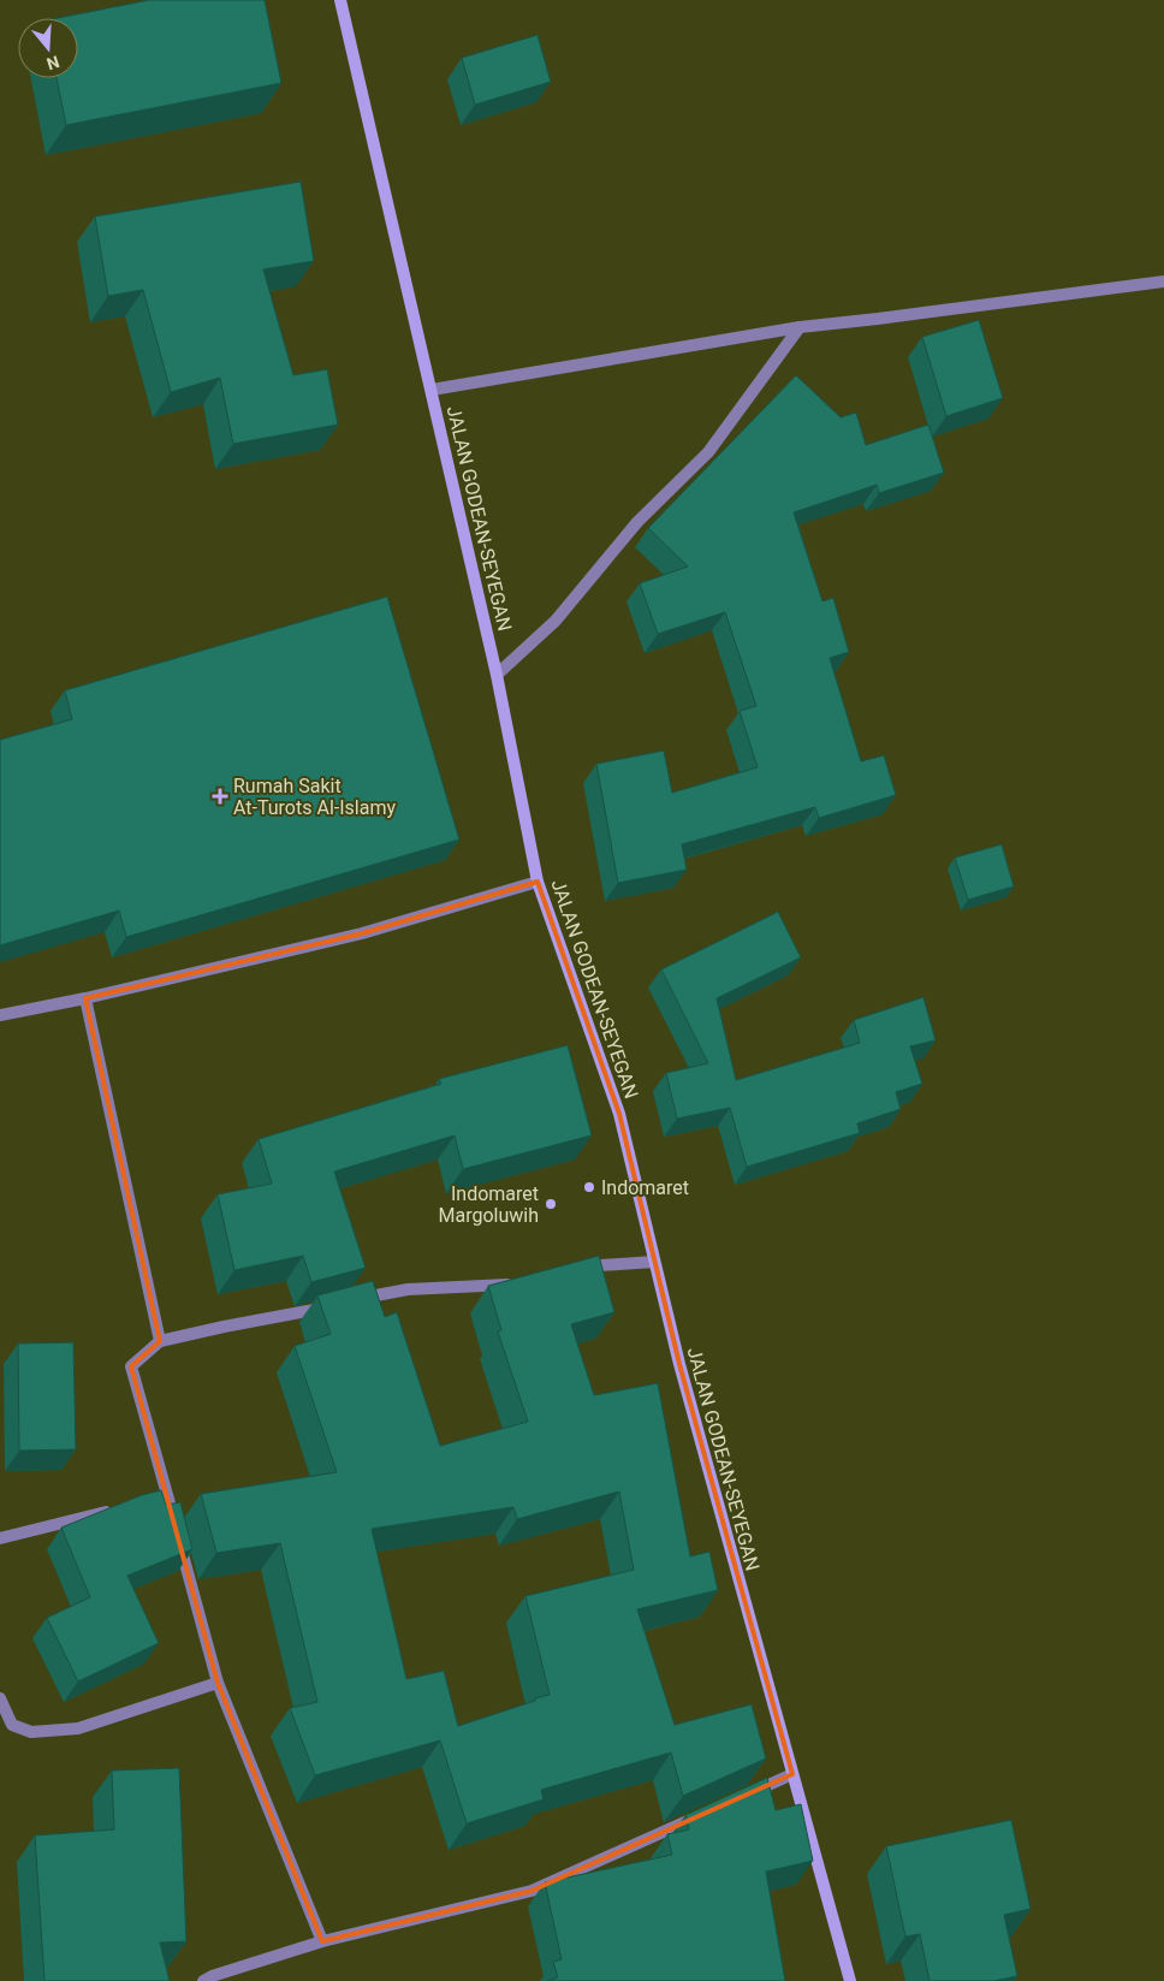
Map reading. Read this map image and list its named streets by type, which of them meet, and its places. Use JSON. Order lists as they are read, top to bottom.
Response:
{
  "streets": {
    "main road": ["JALAN GODEAN-SEYEGAN"]
  },
  "places": {
    "health": ["Rumah Sakit At-Turots Al-Islamy"],
    "other": ["Indomaret", "Indomaret Margoluwih"]
  },
  "north": "bottom"
}
